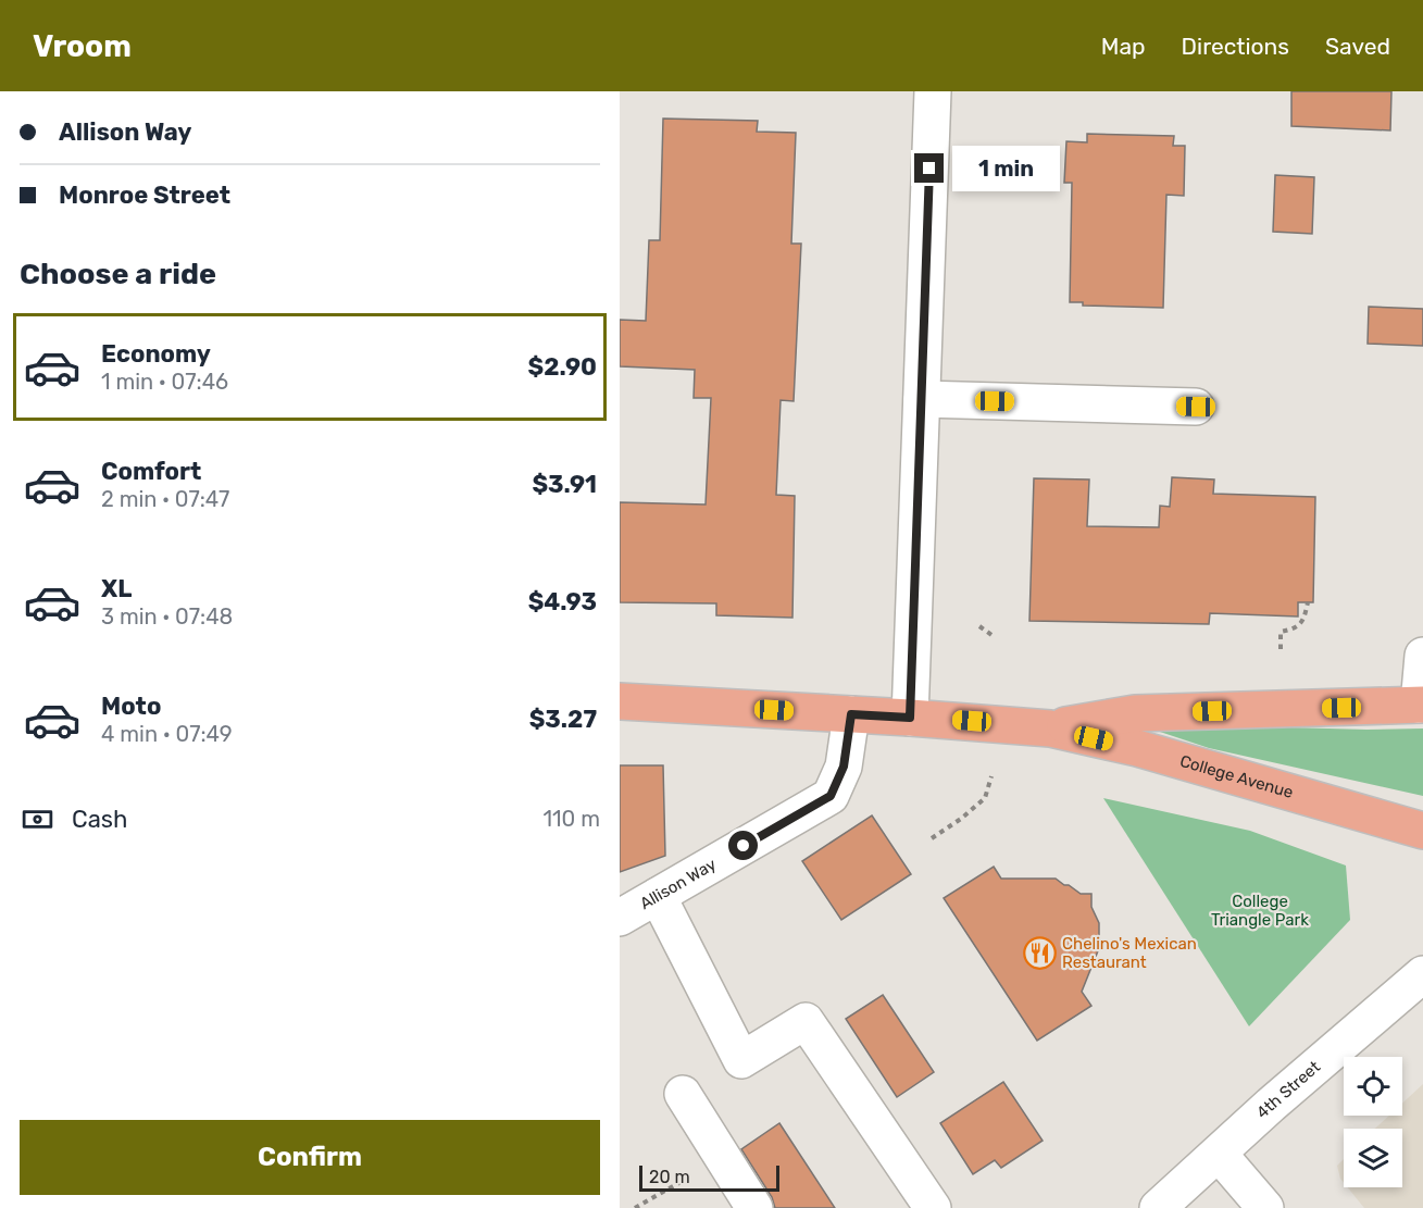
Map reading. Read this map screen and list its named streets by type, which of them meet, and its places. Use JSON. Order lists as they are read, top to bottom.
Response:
{
  "streets": {
    "main road": ["College Avenue"],
    "street": ["Allison Way", "4th Street"]
  },
  "crossings": [
    ["College Avenue", "Allison Way"]
  ],
  "parks": ["College Triangle Park"],
  "places": {
    "restaurant": ["Chelino's Mexican Restaurant"]
  },
  "scale_bar": "20 m",
  "page": {
    "header": "Vroom",
    "nav": ["Map", "Directions", "Saved"],
    "banner": ["Allison Way", "Monroe Street"],
    "bubble": "1 min",
    "heading": "Choose a ride",
    "list": [
      {
        "name": "Economy",
        "note": "1 min · 07:46",
        "value": "$2.90"
      },
      {
        "name": "Comfort",
        "note": "2 min · 07:47",
        "value": "$3.91"
      },
      {
        "name": "XL",
        "note": "3 min · 07:48",
        "value": "$4.93"
      },
      {
        "name": "Moto",
        "note": "4 min · 07:49",
        "value": "$3.27"
      }
    ],
    "pay": ["Cash", "110 m"],
    "buttons": "Confirm",
    "scale": "20 m"
  }
}
